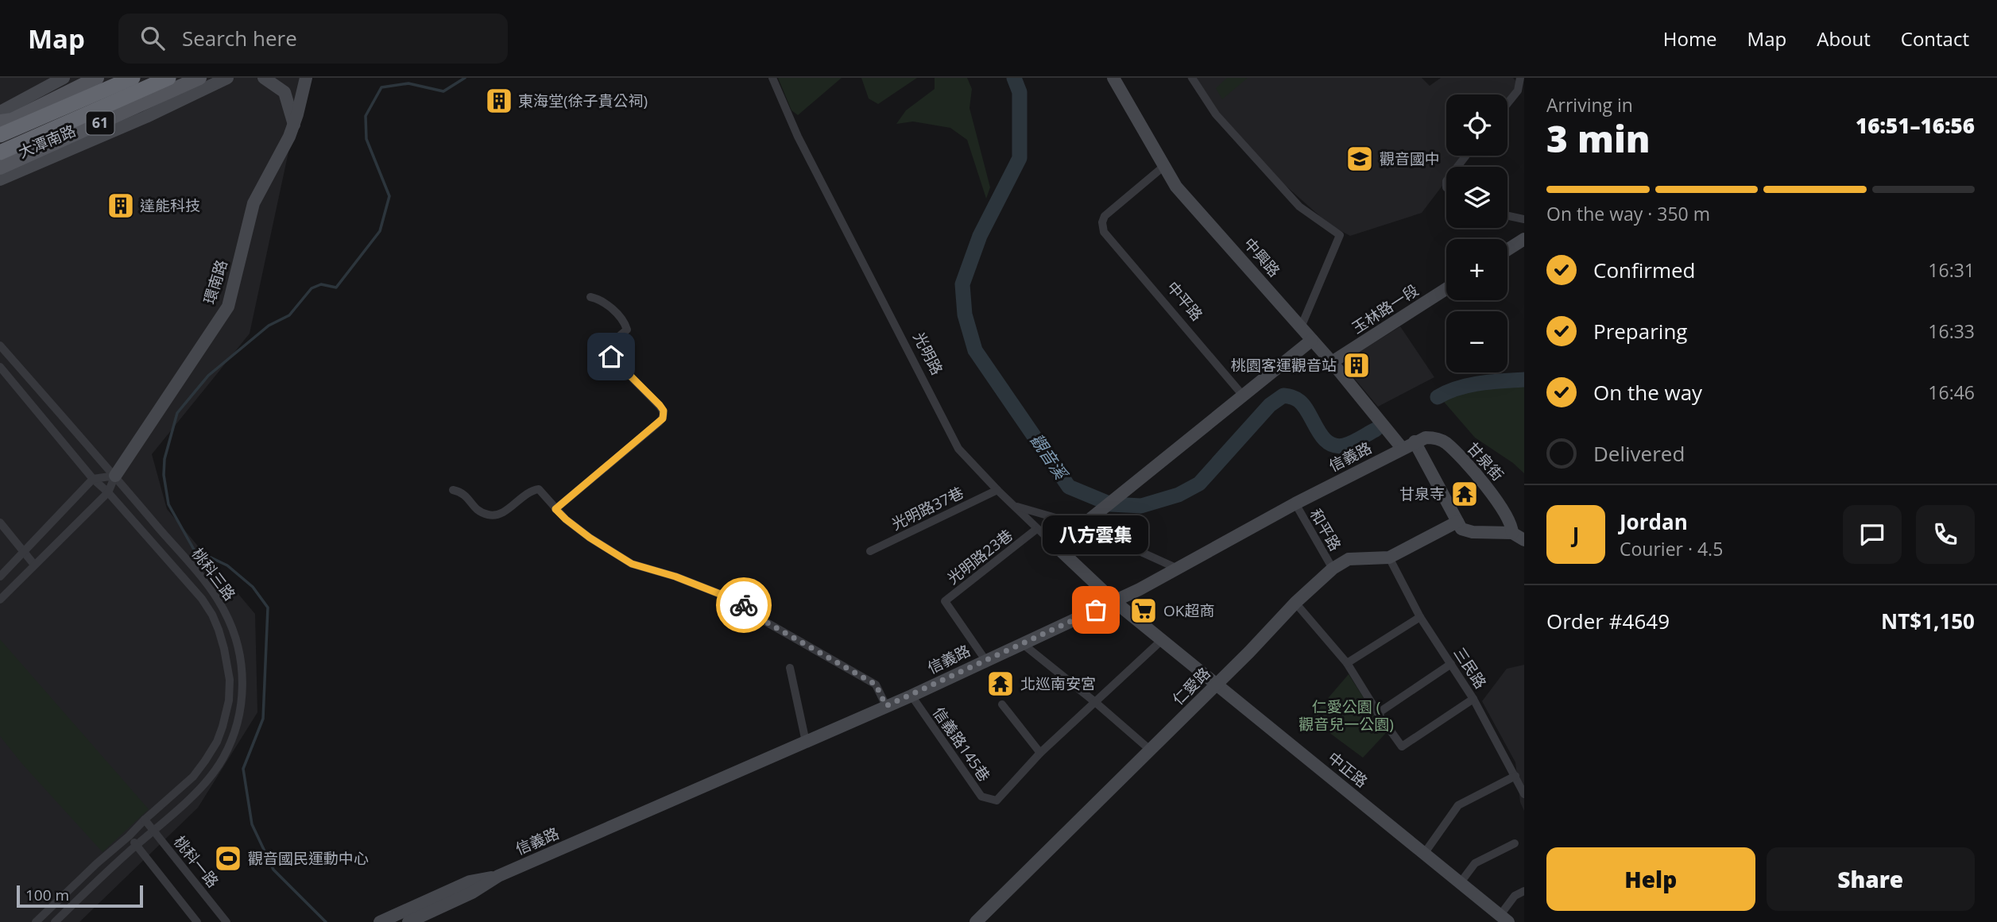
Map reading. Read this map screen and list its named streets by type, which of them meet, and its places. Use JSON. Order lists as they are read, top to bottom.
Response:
{
  "streets": {
    "highway": ["61"],
    "street": [
      "大潭南路",
      "中興路",
      "環南路",
      "中平路",
      "玉林路一段",
      "光明路",
      "信義路",
      "甘泉街",
      "光明路37巷",
      "和平路",
      "光明路23巷",
      "桃科三路",
      "三民路",
      "仁愛路",
      "信義路145巷",
      "中正路",
      "桃科一路"
    ]
  },
  "crossings": [
    ["中興路", "中平路"],
    ["中興路", "玉林路一段"],
    ["中興路", "信義路"],
    ["中興路", "甘泉街"],
    ["環南路", "桃科三路"],
    ["光明路", "信義路"],
    ["光明路", "光明路37巷"],
    ["光明路", "中正路"],
    ["信義路", "甘泉街"],
    ["信義路", "和平路"],
    ["信義路", "光明路23巷"],
    ["信義路", "信義路145巷"],
    ["信義路", "中正路"],
    ["和平路", "仁愛路"],
    ["桃科三路", "桃科一路"],
    ["三民路", "仁愛路"],
    ["仁愛路", "中正路"]
  ],
  "water": ["觀音溪"],
  "parks": ["仁愛公園 ( 觀音兒一公園)"],
  "places": {
    "building": ["東海堂(徐子貴公祠)", "達能科技", "桃園客運觀音站"],
    "school or university": ["觀音國中"],
    "temple": ["甘泉寺", "北巡南安宮"],
    "other": ["八方雲集"],
    "supermarket": ["OK超商"],
    "sports": ["觀音國民運動中心"]
  },
  "scale_bar": "100 m",
  "page": {
    "header": "Map",
    "search": "Search here",
    "nav": [
      "Home",
      "Map",
      "About",
      "Contact"
    ],
    "heading": ["3 min", "Arriving in", "16:51–16:56"],
    "panel": [
      "Jordan",
      "Courier · 4.5",
      "Order #4649",
      "NT$1,150"
    ],
    "map_buttons": ["+", "−"],
    "bar": "On the way · 350 m",
    "list": [
      ["Confirmed", "16:31"],
      ["Preparing", "16:33"],
      ["On the way", "16:46"],
      "Delivered"
    ],
    "round": "J",
    "bubble": "八方雲集",
    "buttons": ["Help", "Share"],
    "scale": "100 m"
  }
}
